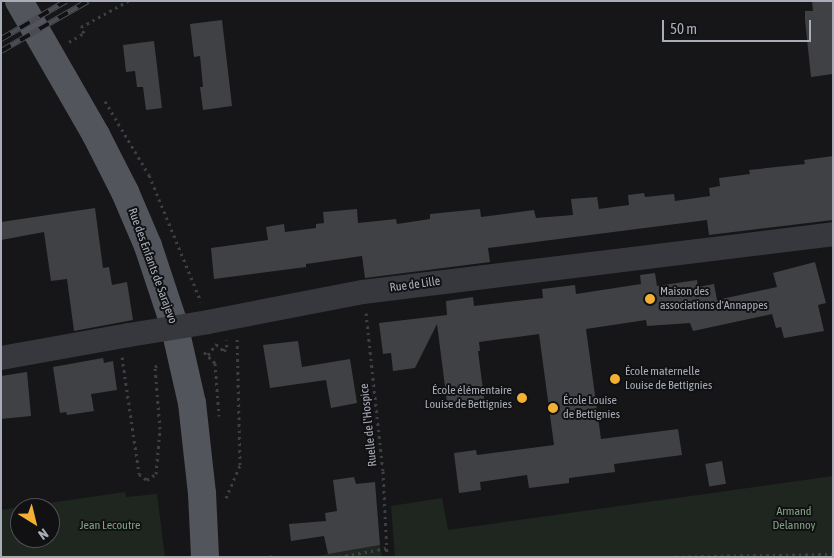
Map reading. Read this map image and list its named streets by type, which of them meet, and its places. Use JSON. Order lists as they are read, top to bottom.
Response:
{
  "streets": {
    "main road": ["Rue des Enfants de Sarajevo"],
    "street": ["Rue de Lille"],
    "path": ["Ruelle de l'Hospice"]
  },
  "crossings": [
    ["Rue de Lille", "Ruelle de l'Hospice"]
  ],
  "parks": ["Armand Delannoy", "Jean Lecoutre"],
  "places": [
    "Maison des associations d'Annappes",
    "École maternelle Louise de Bettignies",
    "École élémentaire Louise de Bettignies",
    "École Louise de Bettignies"
  ],
  "scale_bar": "50 m",
  "north": "bottom right"
}
